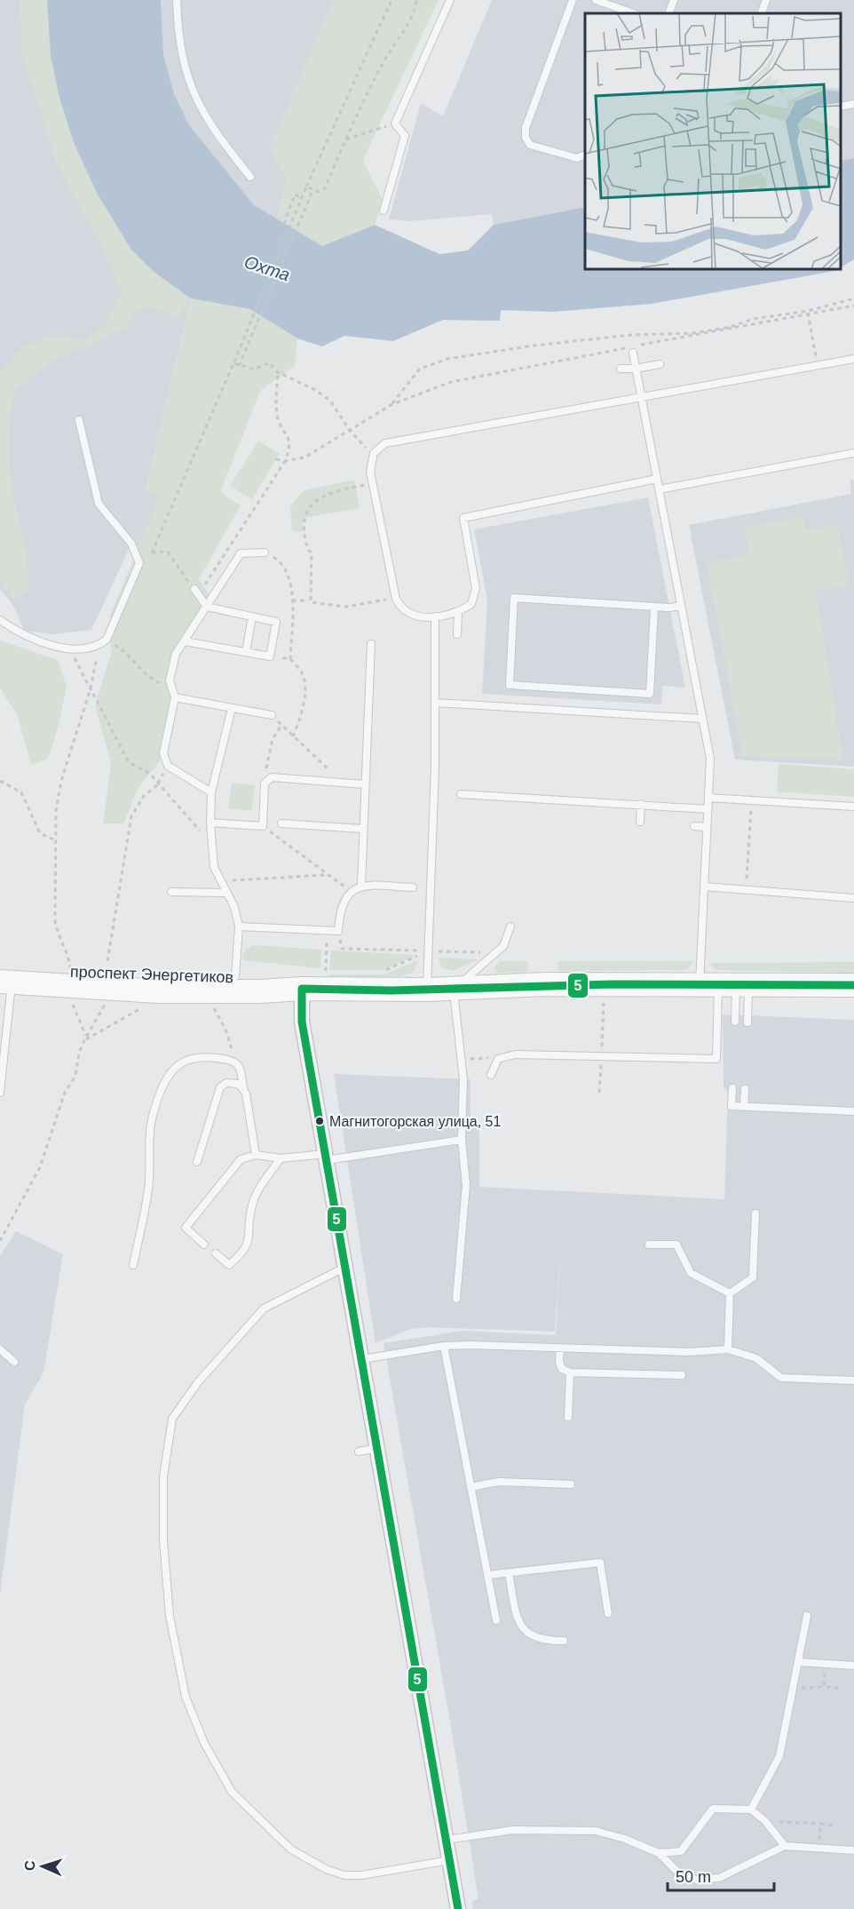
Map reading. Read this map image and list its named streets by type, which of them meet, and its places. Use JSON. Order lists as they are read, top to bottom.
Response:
{
  "streets": {
    "main road": ["проспект Энергетиков"]
  },
  "water": ["Охта"],
  "places": ["Магнитогорская улица, 51"],
  "lines": ["transit line 5"],
  "scale_bar": "50 m",
  "north": "left"
}
